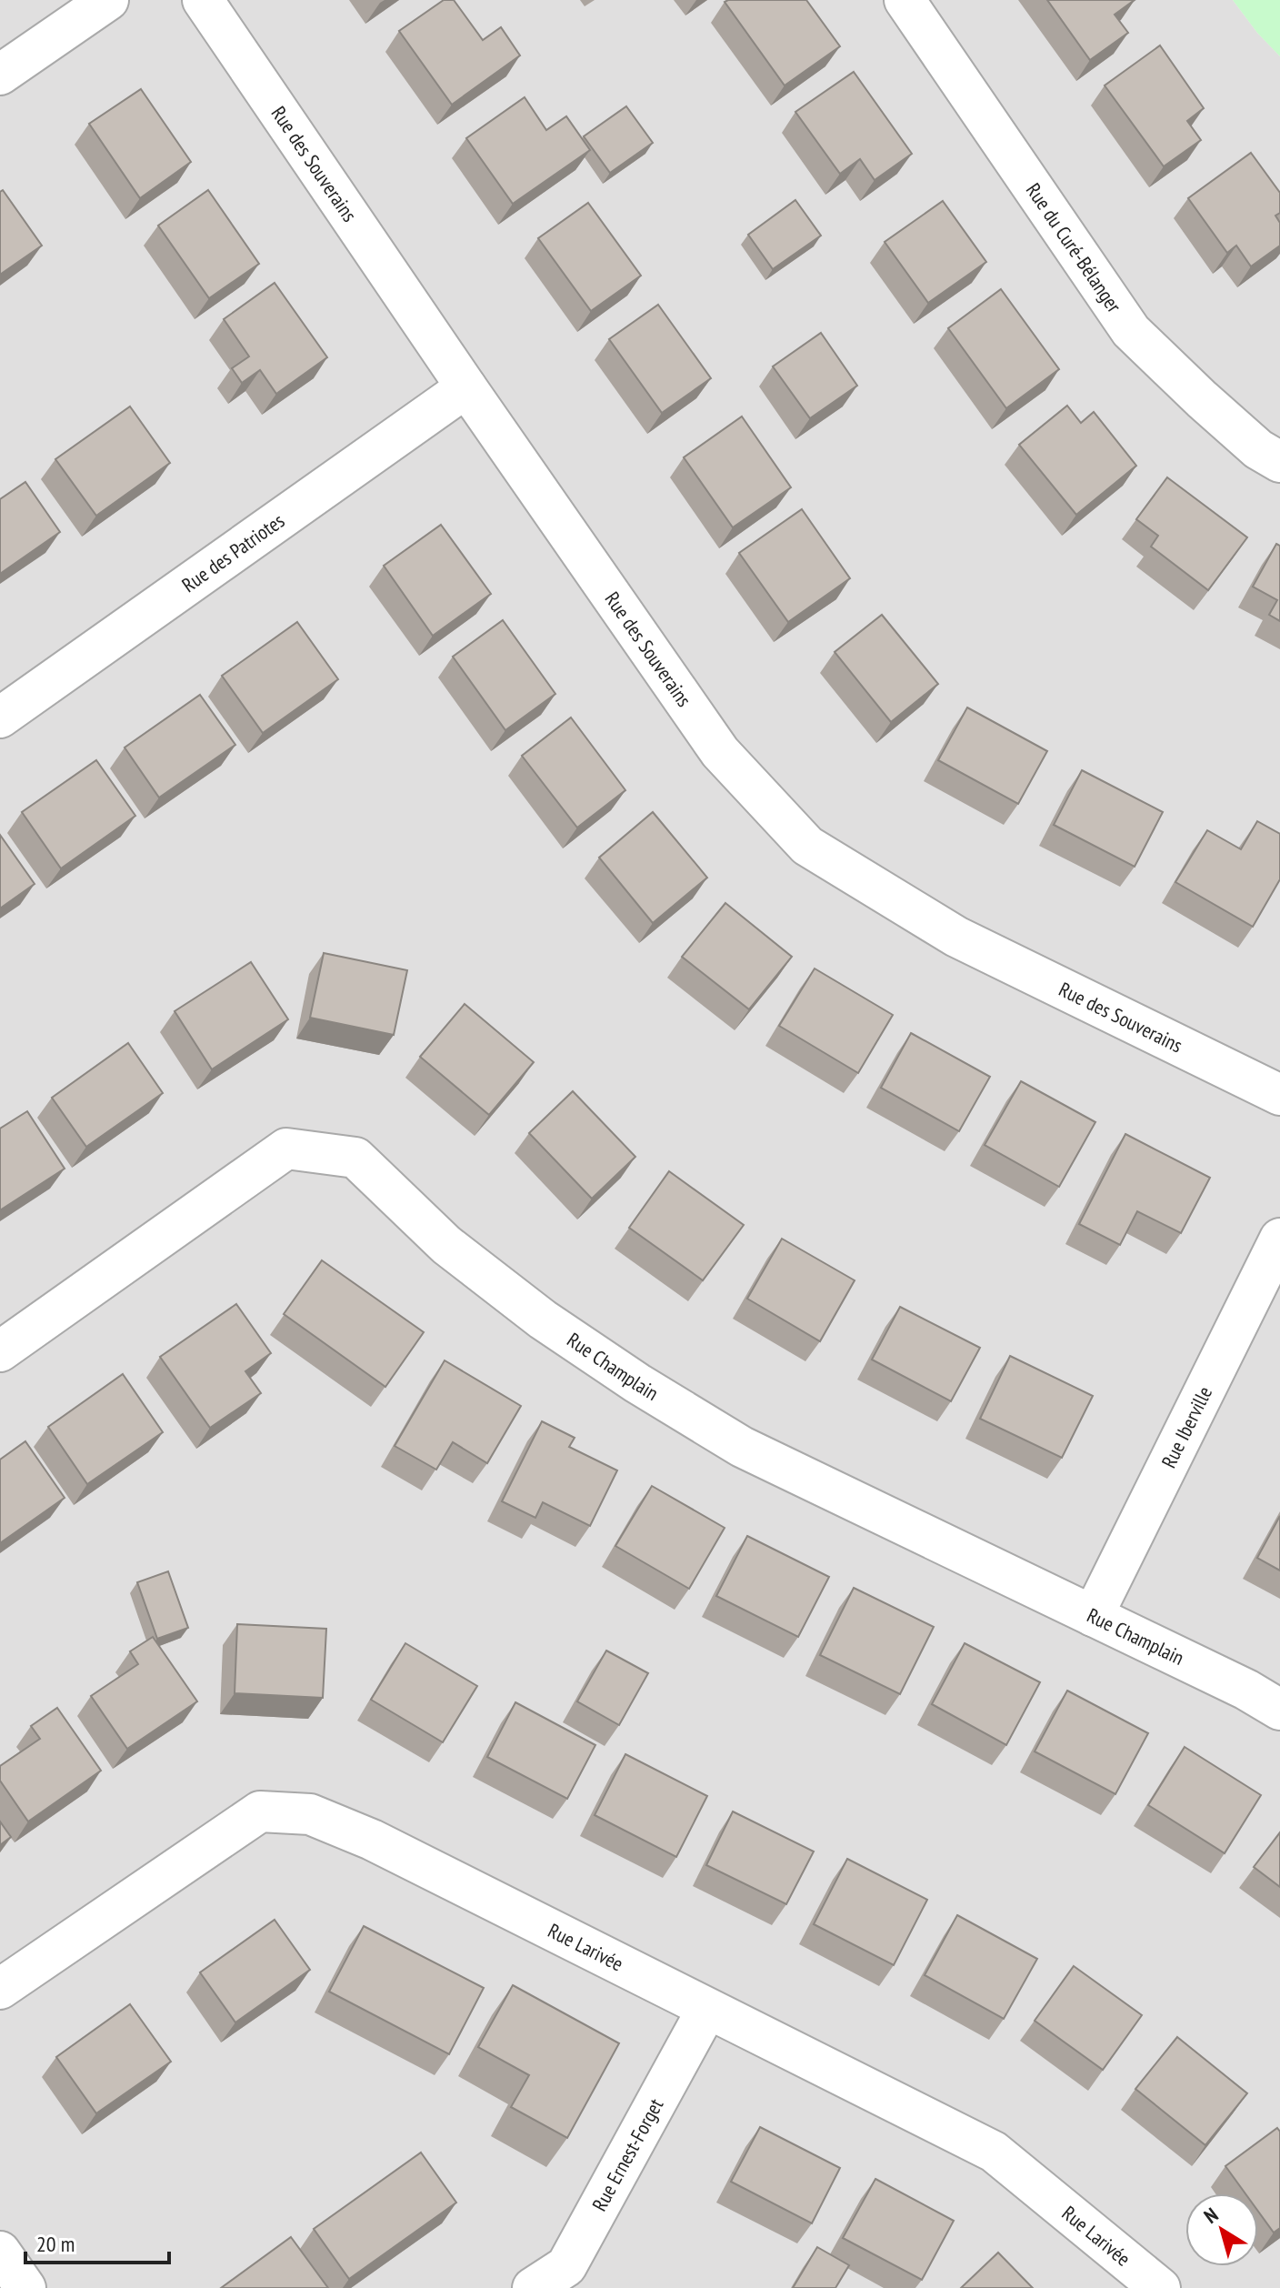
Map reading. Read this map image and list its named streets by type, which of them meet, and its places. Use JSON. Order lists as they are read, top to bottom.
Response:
{
  "streets": {
    "street": [
      "Rue des Souverains",
      "Rue du Curé-Bélanger",
      "Rue des Patriotes",
      "Rue Champlain",
      "Rue Iberville",
      "Rue Larivée",
      "Rue Ernest-Forget"
    ]
  },
  "crossings": [
    ["Rue des Souverains", "Rue des Patriotes"],
    ["Rue Champlain", "Rue Iberville"],
    ["Rue Larivée", "Rue Ernest-Forget"]
  ],
  "scale_bar": "20 m",
  "north": "top left"
}
